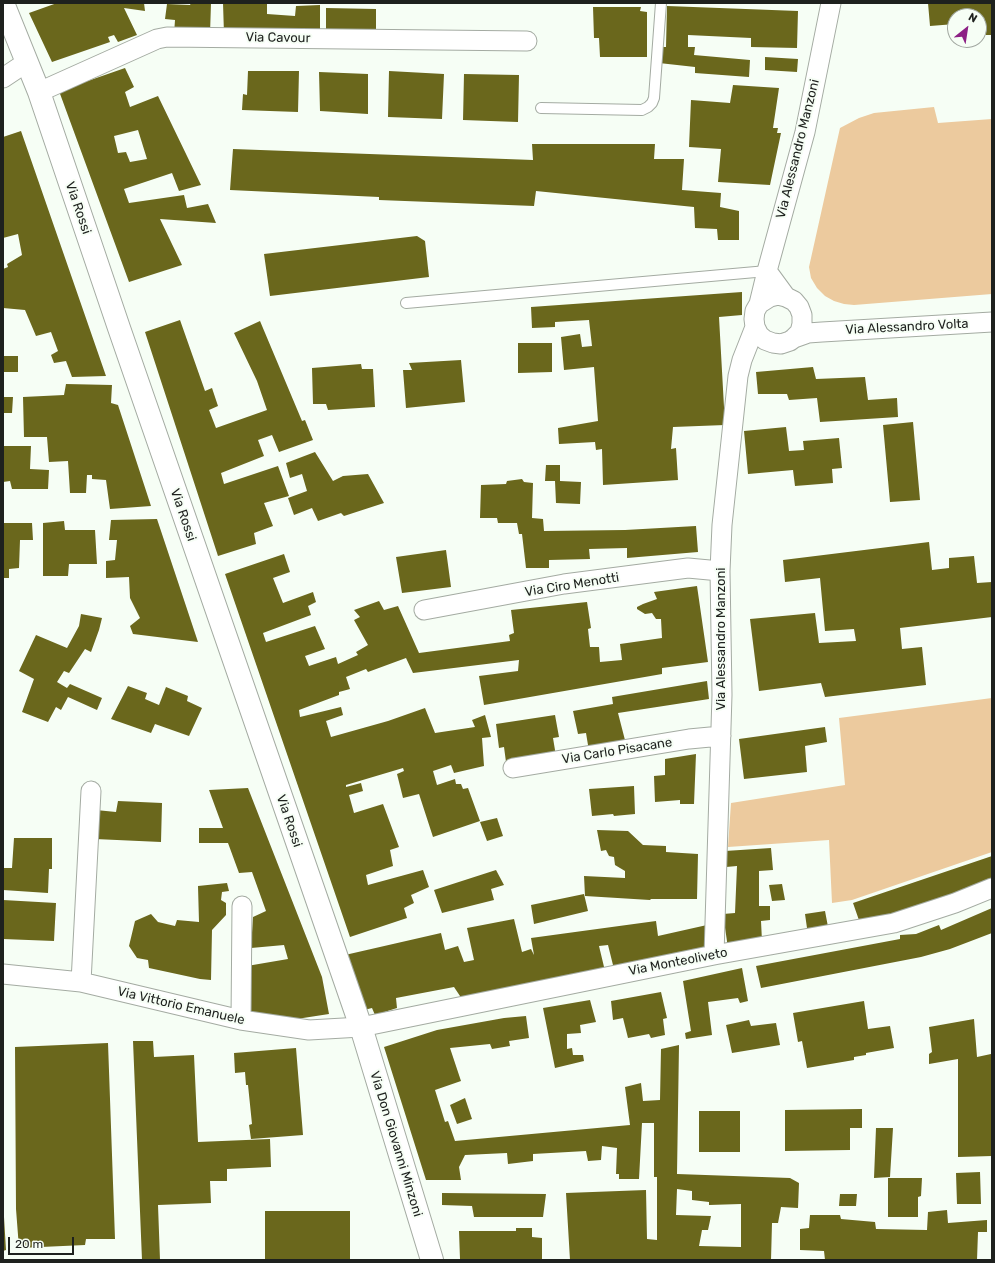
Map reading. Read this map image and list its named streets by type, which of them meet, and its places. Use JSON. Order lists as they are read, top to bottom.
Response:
{
  "streets": {
    "street": [
      "Via Cavour",
      "Via Alessandro Manzoni",
      "Via Rossi",
      "Via Alessandro Volta",
      "Via Ciro Menotti",
      "Via Carlo Pisacane",
      "Via Monteoliveto",
      "Via Vittorio Emanuele",
      "Via Don Giovanni Minzoni"
    ]
  },
  "crossings": [
    ["Via Cavour", "Via Rossi"],
    ["Via Alessandro Manzoni", "Via Alessandro Volta"],
    ["Via Alessandro Manzoni", "Via Ciro Menotti"],
    ["Via Alessandro Manzoni", "Via Carlo Pisacane"],
    ["Via Alessandro Manzoni", "Via Monteoliveto"],
    ["Via Rossi", "Via Monteoliveto"],
    ["Via Rossi", "Via Vittorio Emanuele"],
    ["Via Rossi", "Via Don Giovanni Minzoni"],
    ["Via Monteoliveto", "Via Vittorio Emanuele"],
    ["Via Monteoliveto", "Via Don Giovanni Minzoni"],
    ["Via Vittorio Emanuele", "Via Don Giovanni Minzoni"]
  ],
  "scale_bar": "20 m",
  "north": "top right"
}
